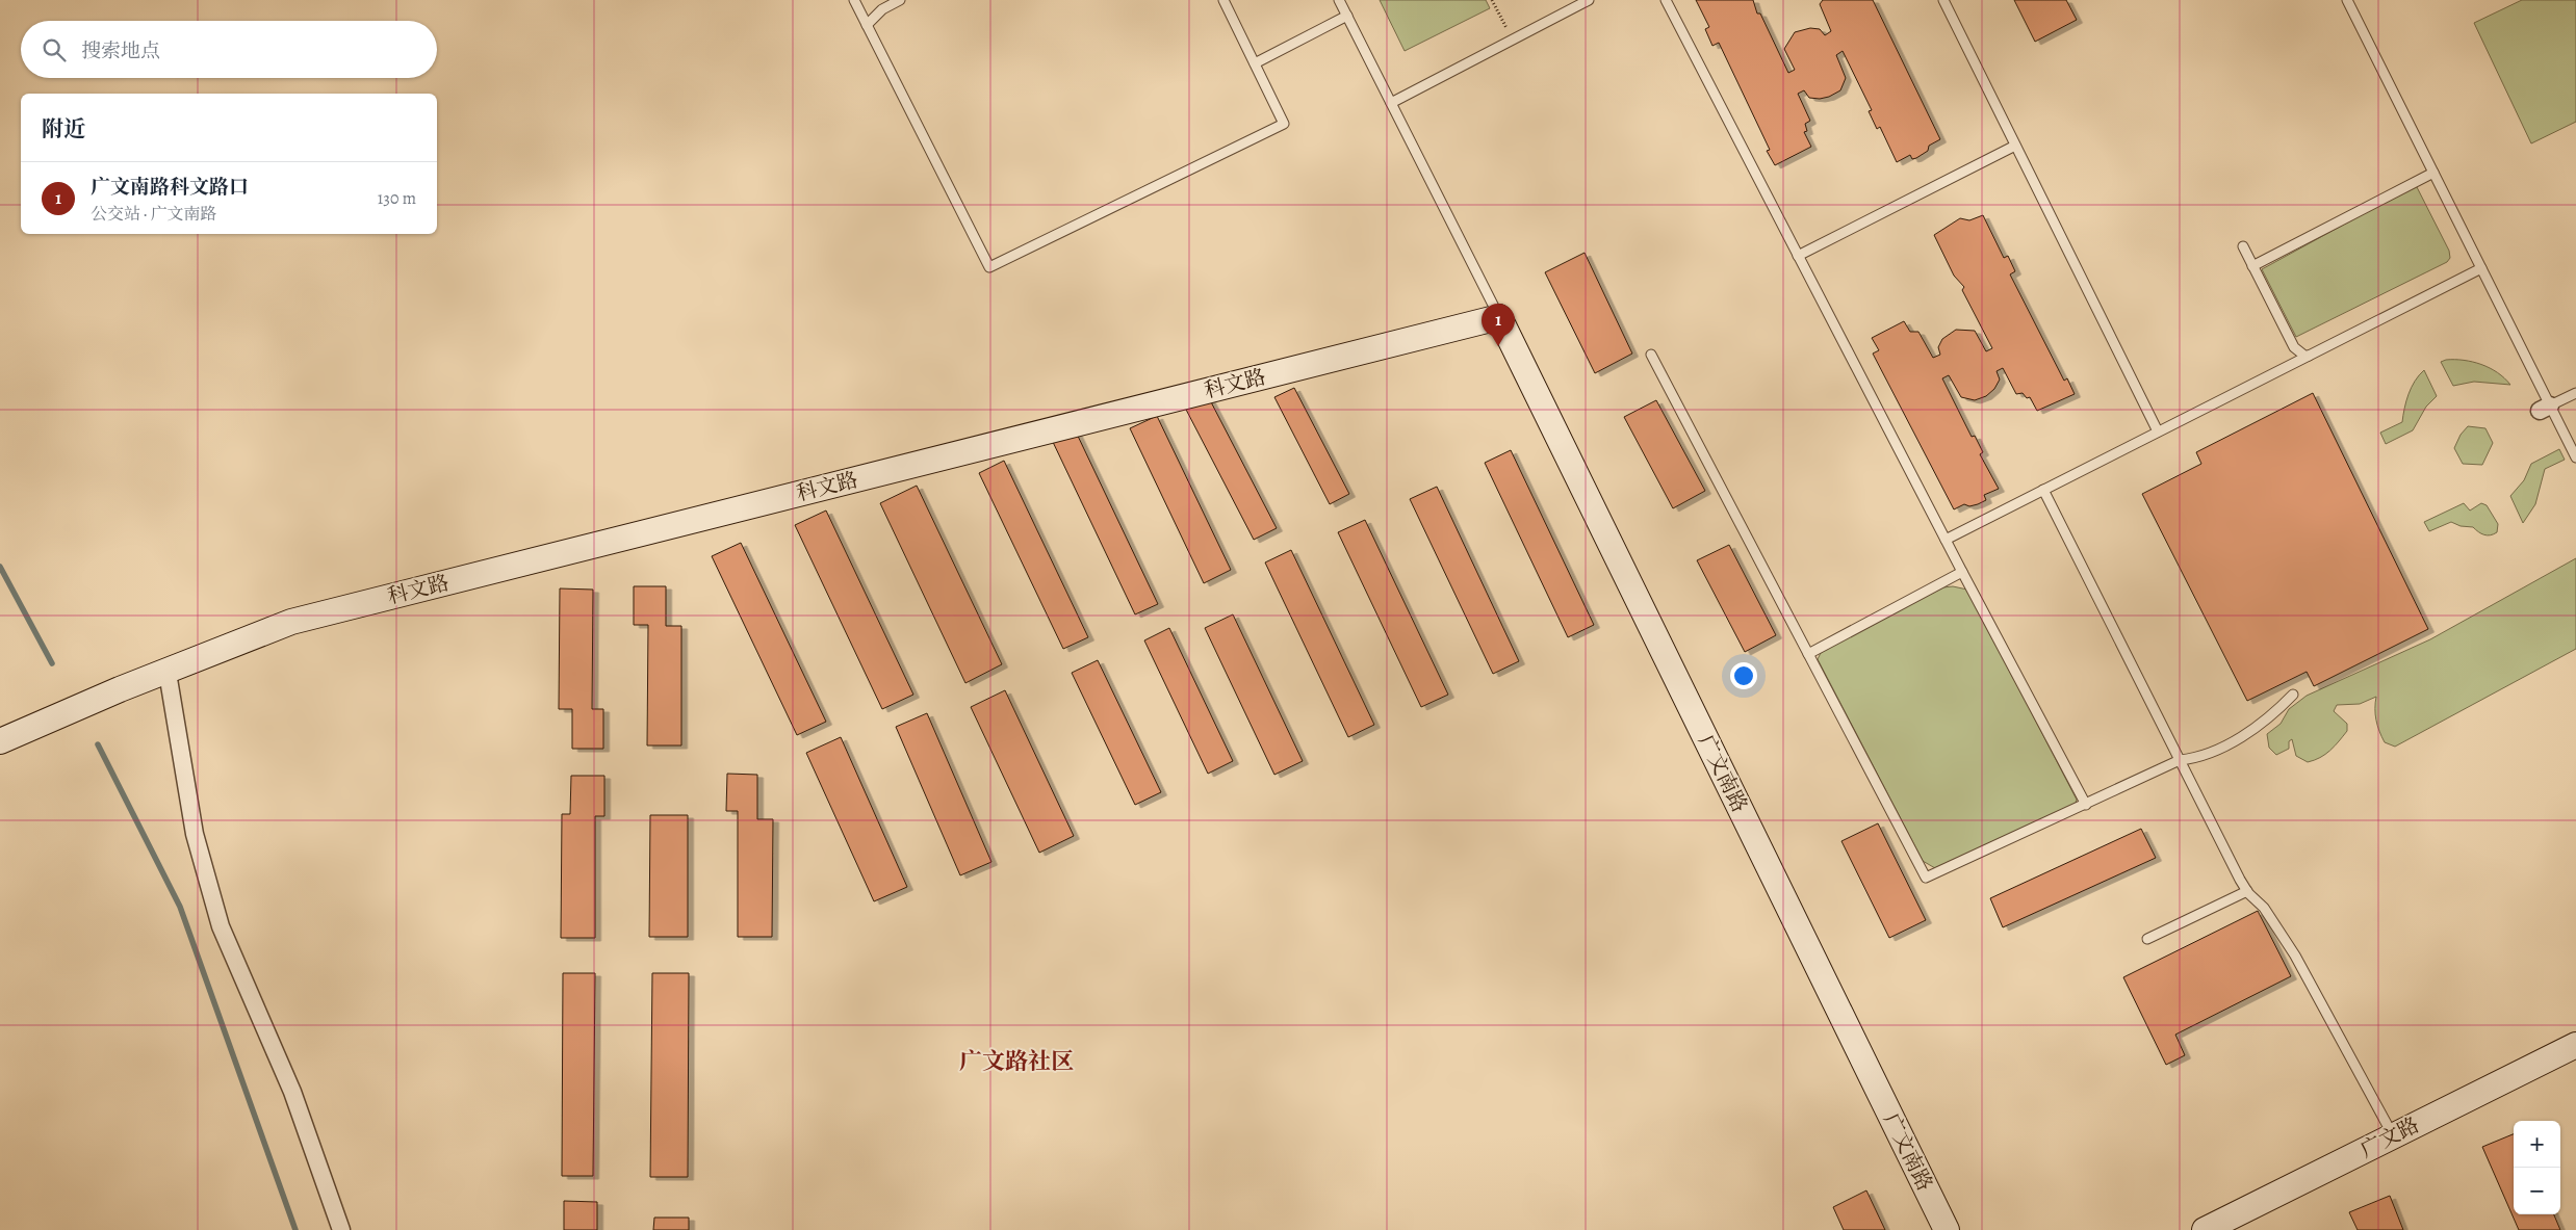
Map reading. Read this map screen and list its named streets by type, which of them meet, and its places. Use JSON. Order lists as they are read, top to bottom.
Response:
{
  "streets": {
    "street": ["科文路", "广文南路", "广文路"]
  },
  "crossings": [
    ["科文路", "广文南路"]
  ],
  "districts": ["广文路社区"],
  "page": {
    "search": "搜索地点",
    "heading": "附近",
    "list": [
      {
        "mark": "1",
        "name": "广文南路科文路口",
        "note": "公交站 · 广文南路",
        "value": "130 m"
      }
    ],
    "pins": "1",
    "map_buttons": ["+", "−"]
  }
}
